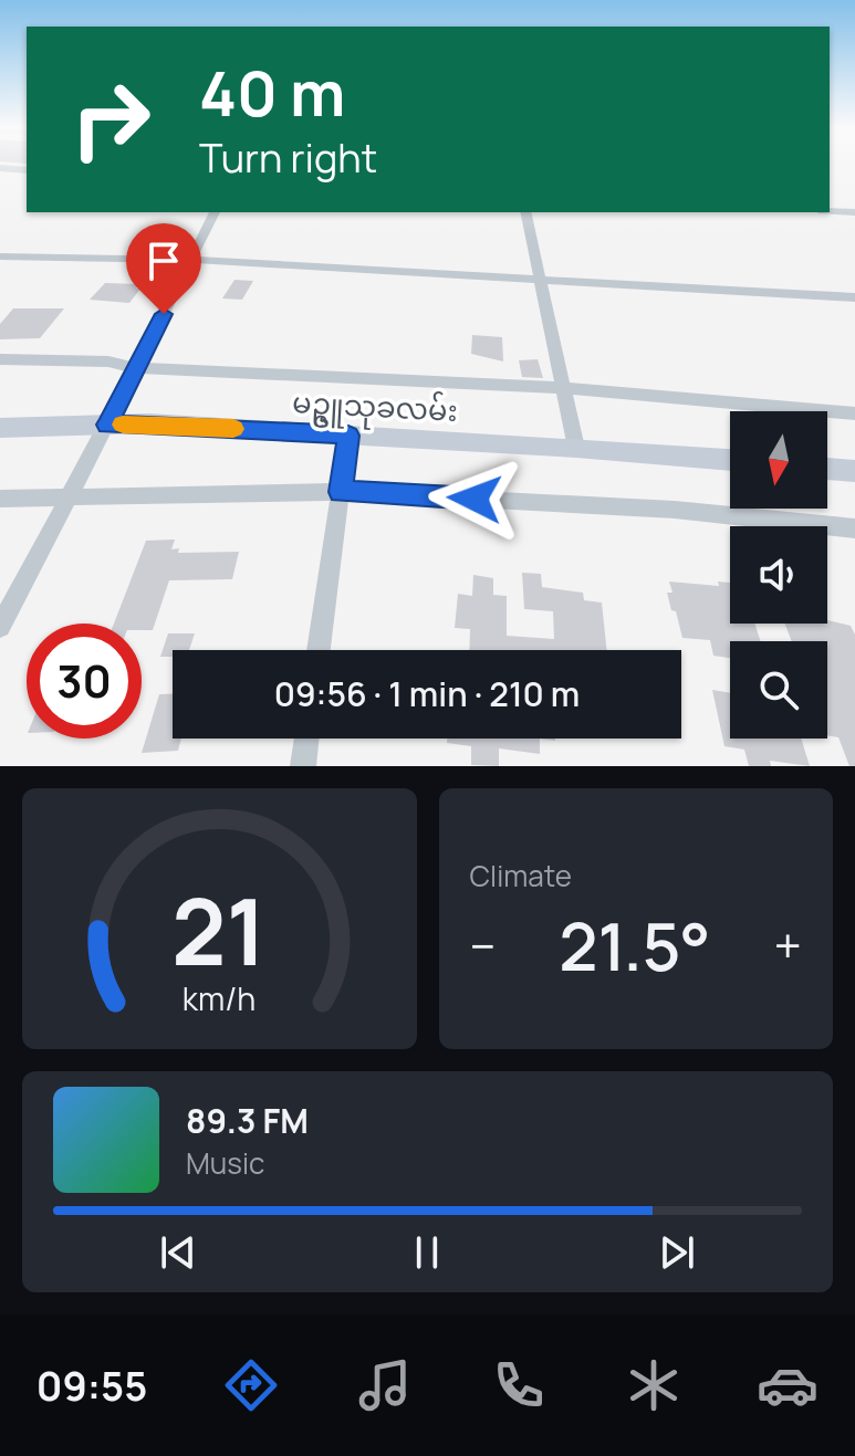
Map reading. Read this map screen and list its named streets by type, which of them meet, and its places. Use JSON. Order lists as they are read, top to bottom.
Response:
{
  "streets": {
    "street": ["မဥ္ဇူသုခလမ်း"]
  },
  "north": "bottom",
  "page": {
    "turn": ["40 m", "Turn right"],
    "limit": "30",
    "trip": "09:56 · 1 min · 210 m",
    "tile": "Climate",
    "heat": ["−", "21.5°", "+"],
    "song": ["89.3 FM", "Music"],
    "tabs": "09:55",
    "gauge": ["21", "km/h"]
  }
}
